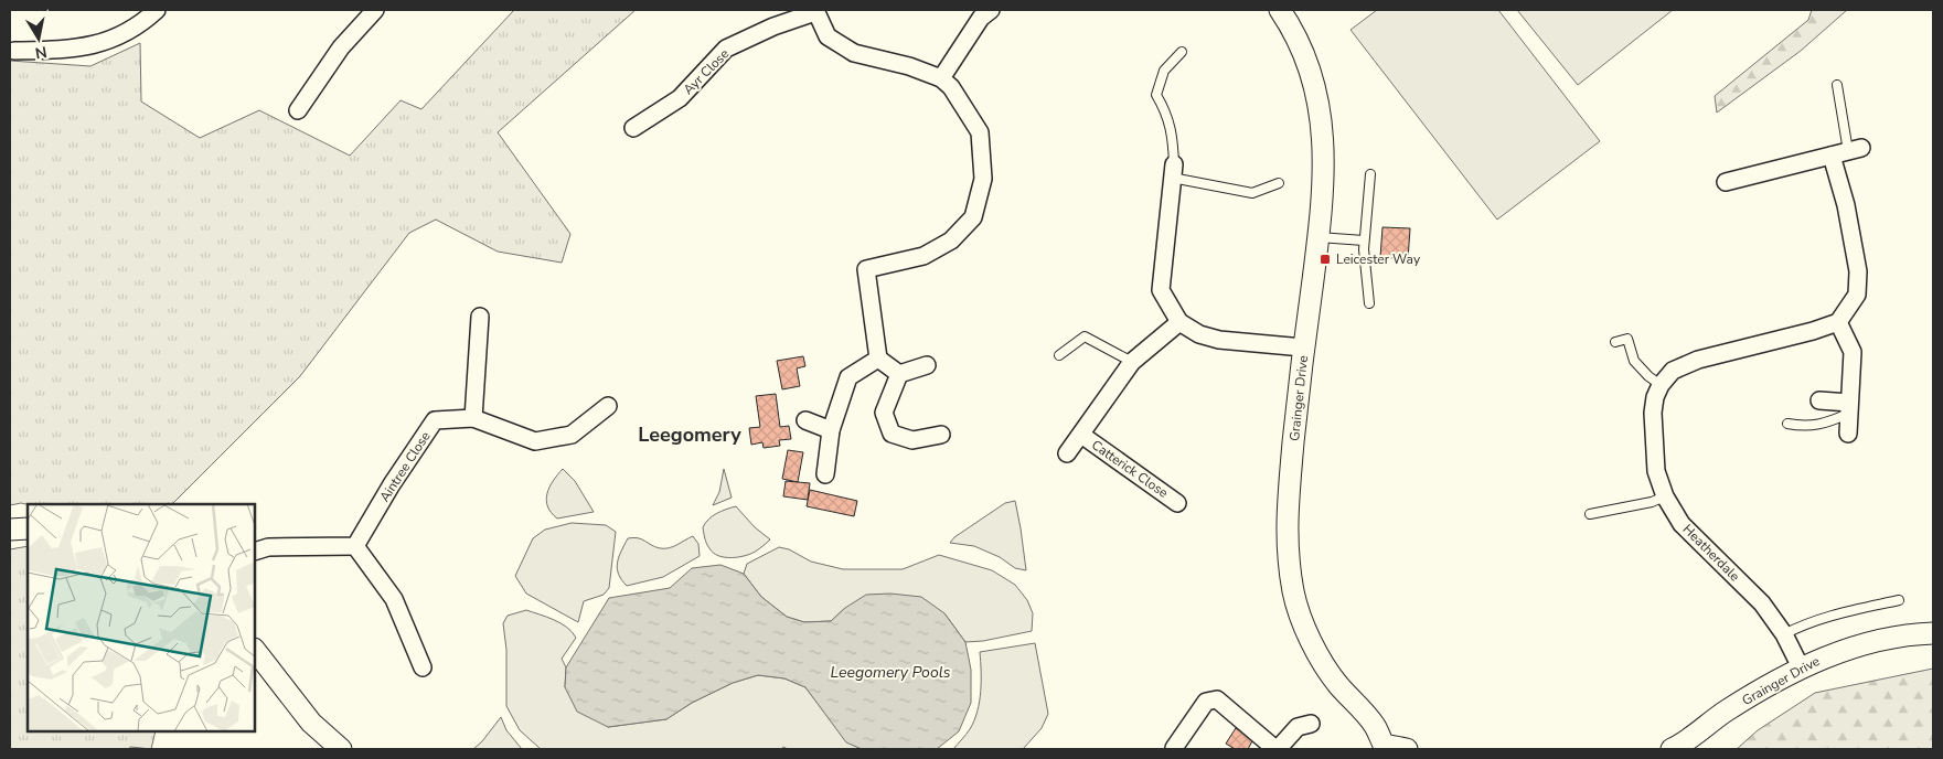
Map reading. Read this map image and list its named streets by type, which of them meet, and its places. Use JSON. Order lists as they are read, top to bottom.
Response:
{
  "streets": {
    "street": [
      "Ayr Close",
      "Grainger Drive",
      "Aintree Close",
      "Catterick Close",
      "Heatherdale"
    ]
  },
  "crossings": [
    ["Grainger Drive", "Heatherdale"]
  ],
  "districts": ["Leegomery"],
  "water": ["Leegomery Pools"],
  "places": {
    "transit": ["Leicester Way"]
  },
  "north": "bottom"
}
